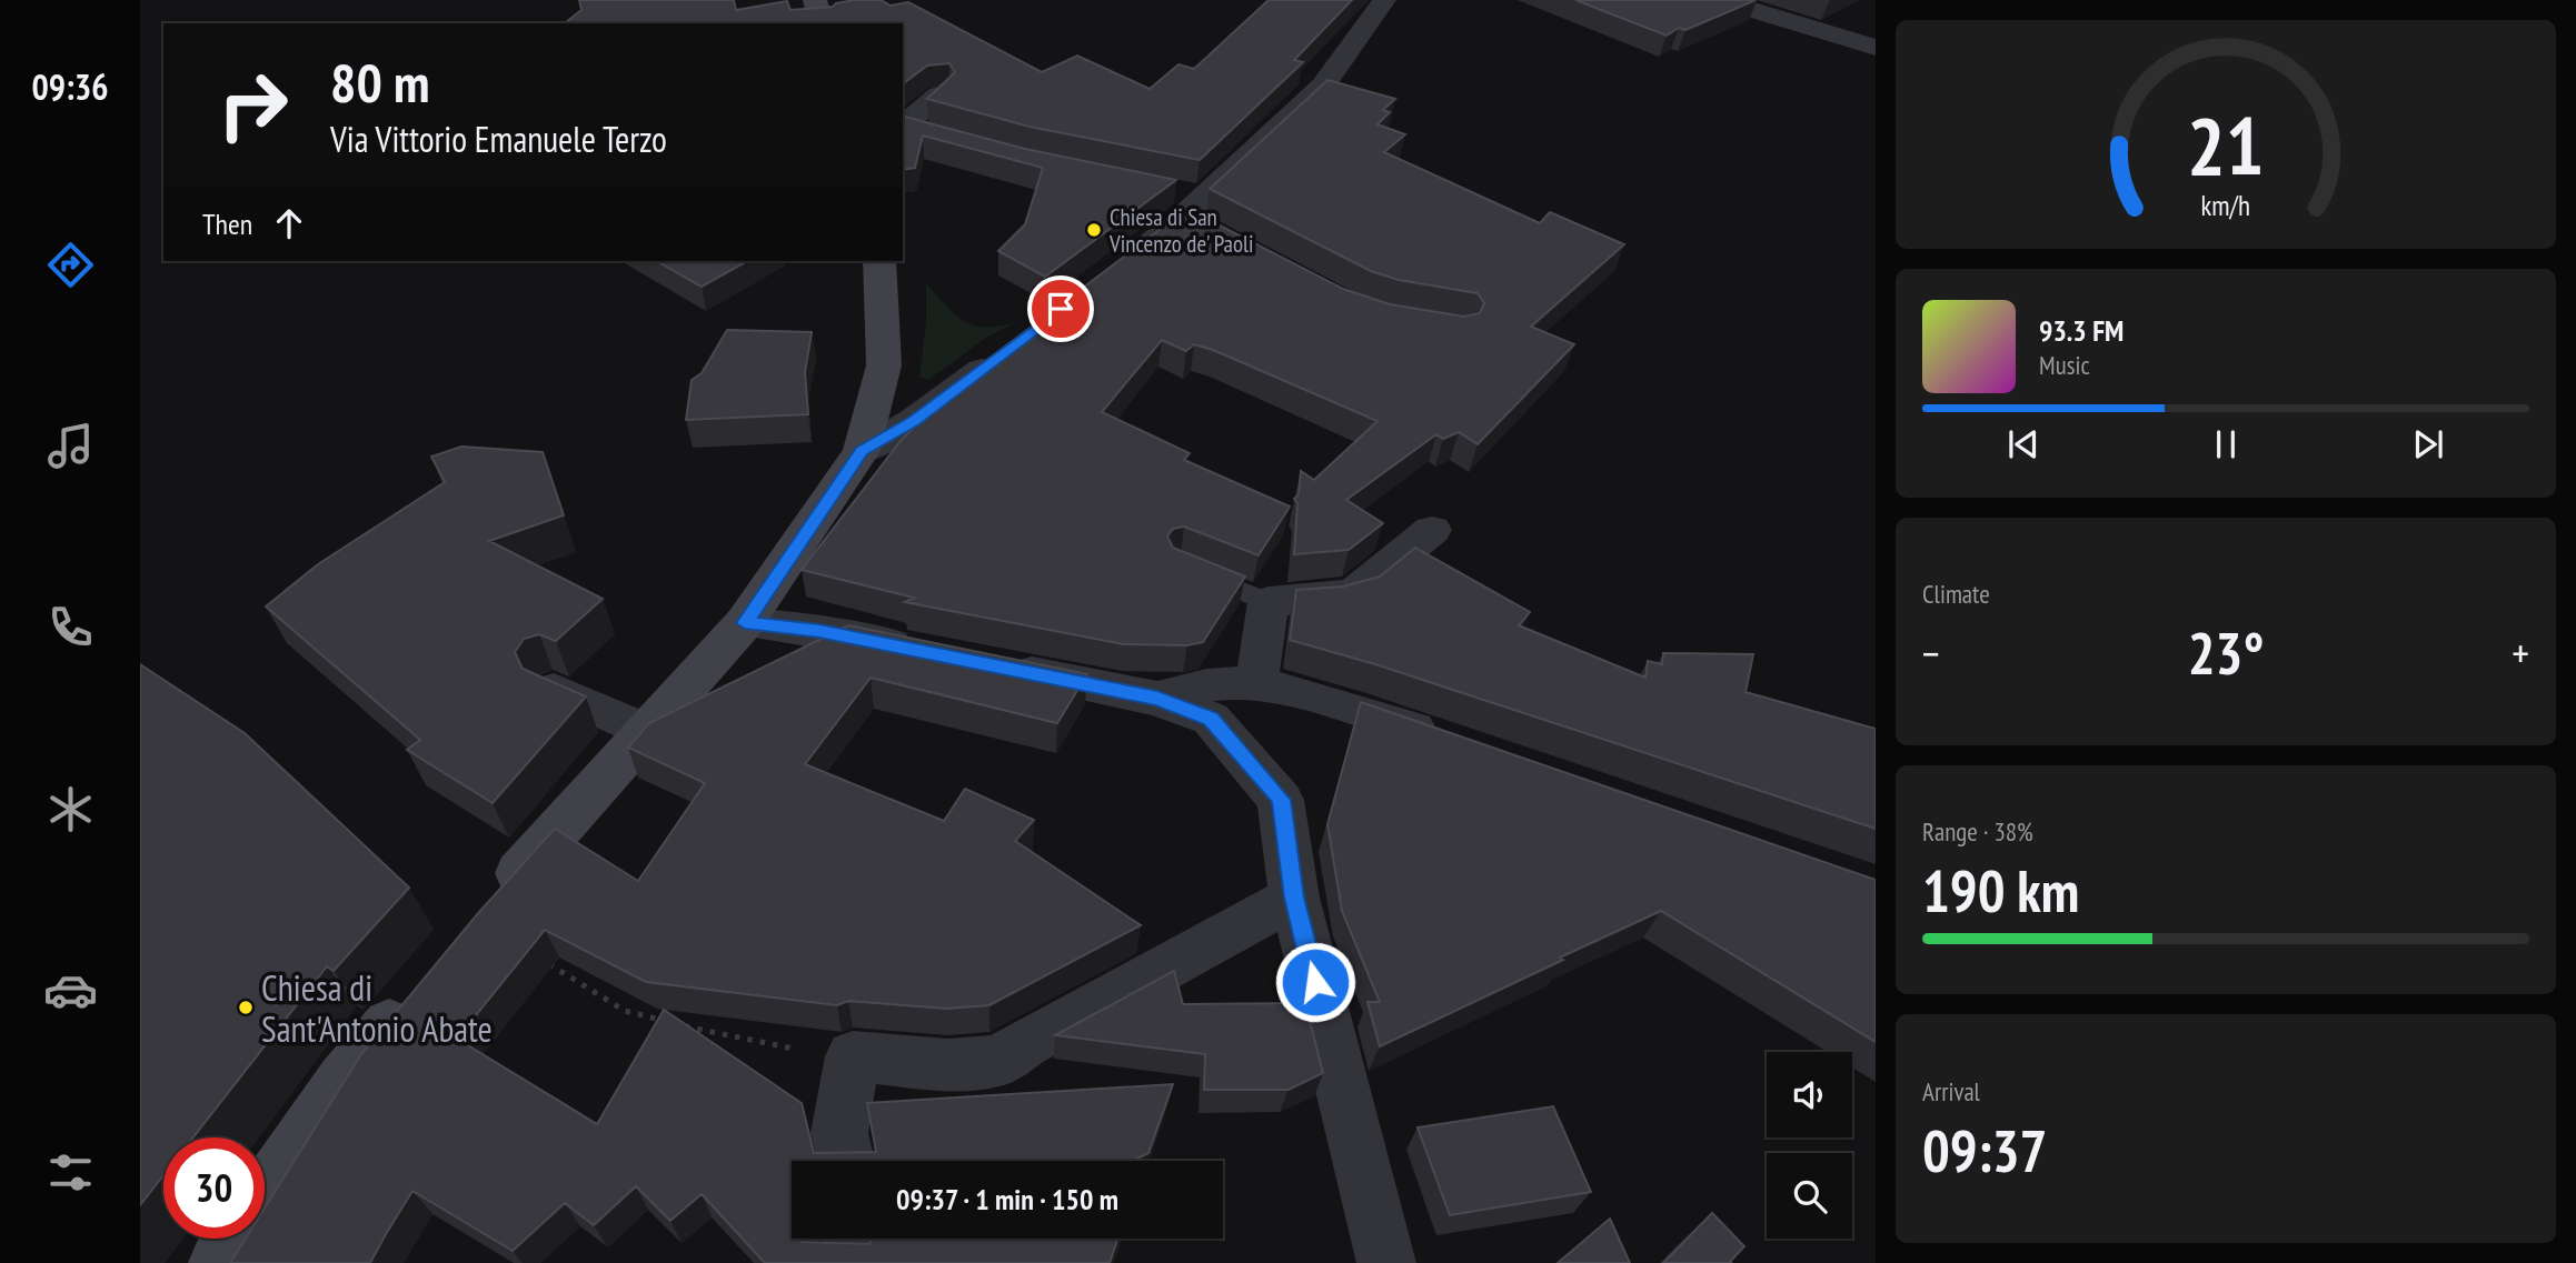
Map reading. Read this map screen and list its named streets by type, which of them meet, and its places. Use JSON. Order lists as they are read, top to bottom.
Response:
{
  "places": ["Chiesa di San Vincenzo de' Paoli", "Chiesa di Sant'Antonio Abate"],
  "page": {
    "tabs": "09:36",
    "turn": ["80 m", "Via Vittorio Emanuele Terzo"],
    "then": "Then",
    "song": ["93.3 FM", "Music"],
    "tile": [
      "Climate",
      ["Range · 38%", "190 km"],
      ["Arrival", "09:37"]
    ],
    "heat": ["−", "23°", "+"],
    "limit": "30",
    "trip": "09:37 · 1 min · 150 m",
    "gauge": ["21", "km/h"]
  }
}
